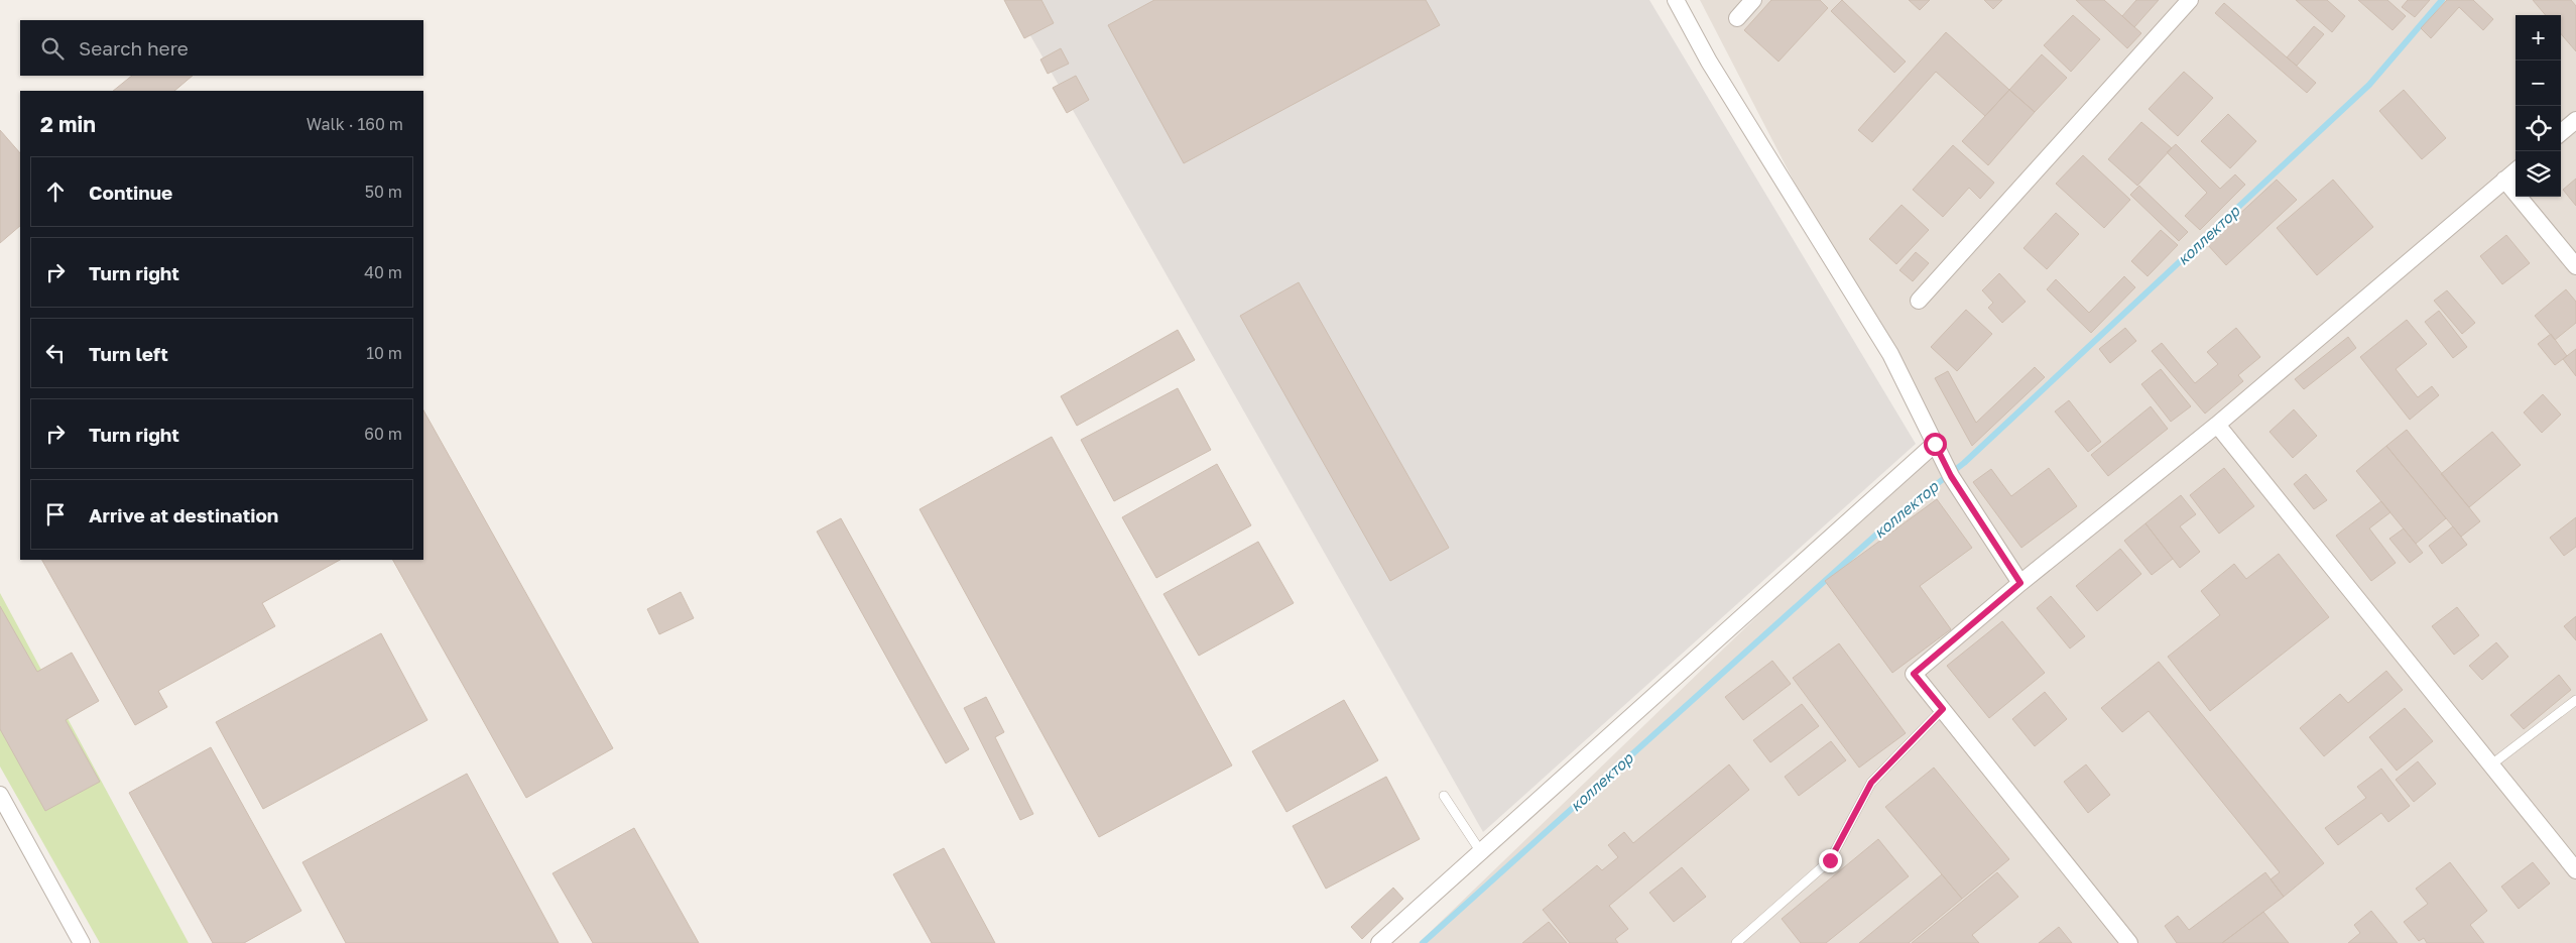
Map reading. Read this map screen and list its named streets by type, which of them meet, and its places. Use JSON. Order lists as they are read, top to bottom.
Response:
{
  "water": ["коллектор"],
  "page": {
    "map_buttons": ["+", "−"],
    "search": "Search here",
    "heading": ["2 min", "Walk · 160 m"],
    "list": [
      ["Continue", "50 m"],
      ["Turn right", "40 m"],
      ["Turn left", "10 m"],
      ["Turn right", "60 m"],
      "Arrive at destination"
    ]
  }
}
